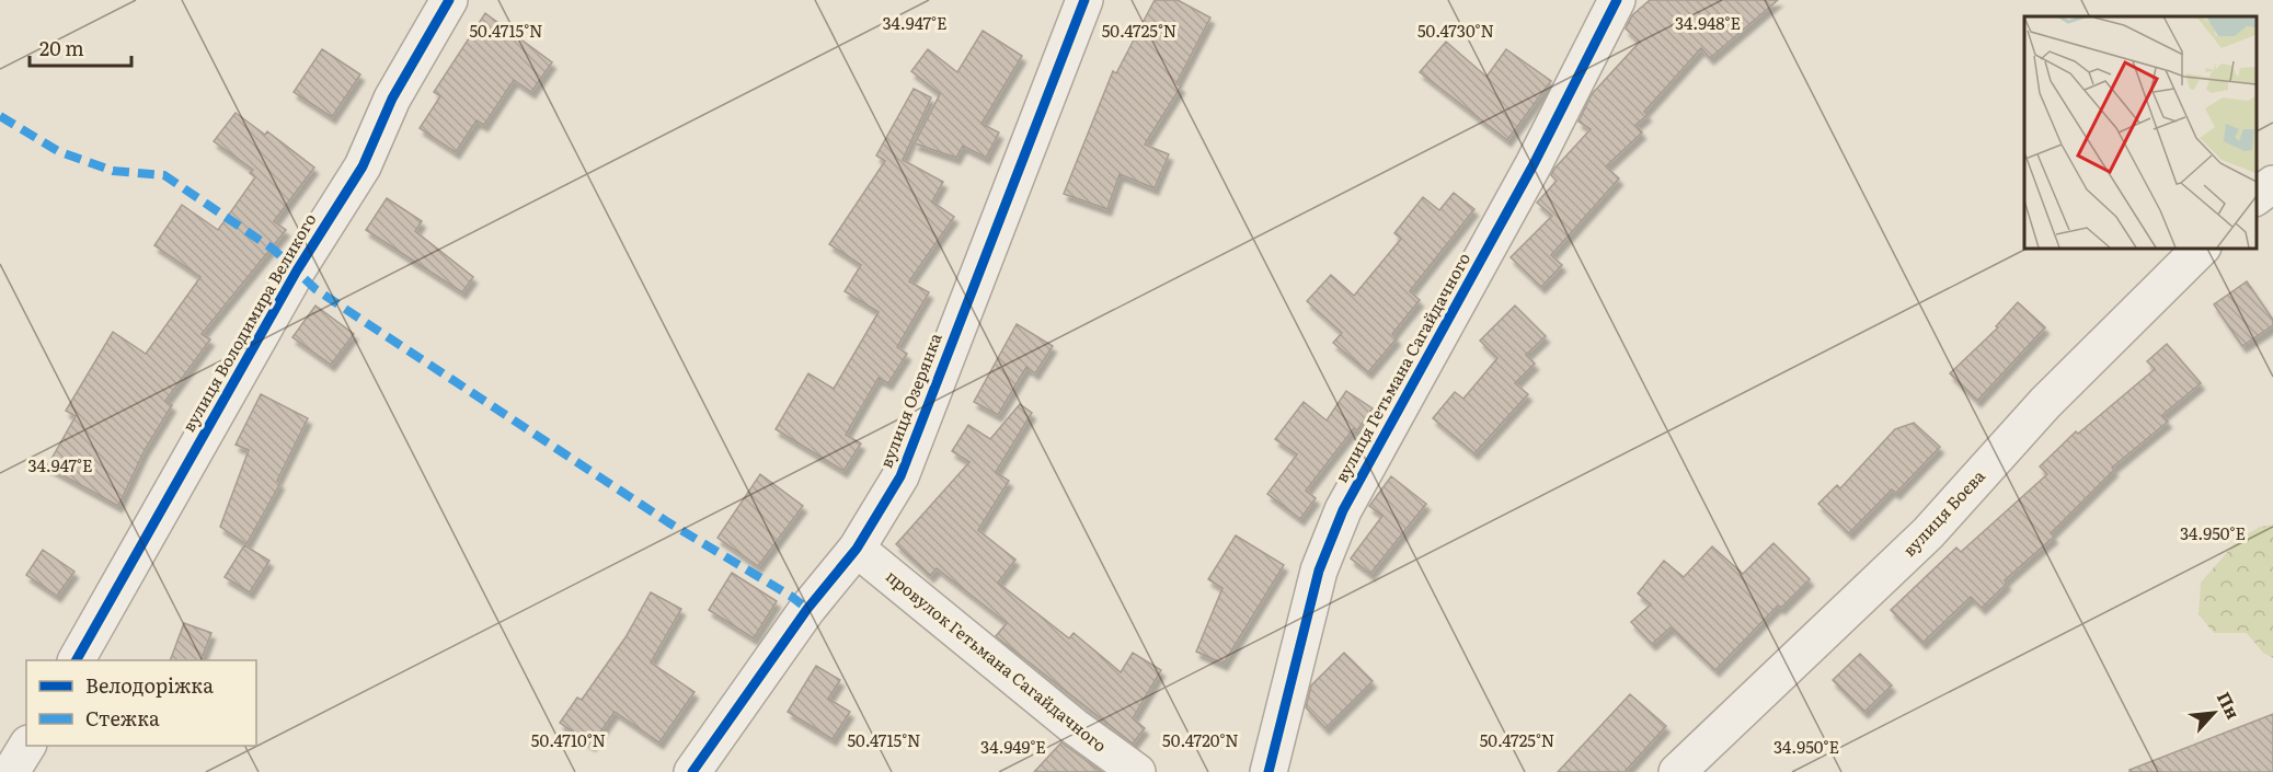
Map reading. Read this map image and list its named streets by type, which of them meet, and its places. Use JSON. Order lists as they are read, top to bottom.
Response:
{
  "streets": {
    "street": [
      "вулиця Володимира Великого",
      "вулиця Гетьмана Сагайдачного",
      "вулиця Озерянка",
      "вулиця Боєва",
      "провулок Гетьмана Сагайдачного"
    ]
  },
  "crossings": [
    ["вулиця Озерянка", "провулок Гетьмана Сагайдачного"]
  ],
  "legend": ["Велодоріжка", "Стежка"],
  "scale_bar": "20 m",
  "north": "top right",
  "coordinates": [
    "34.947°E",
    "34.948°E",
    "50.4715°N",
    "50.4725°N",
    "50.4730°N",
    "34.950°E",
    "50.4710°N",
    "50.4720°N",
    "34.949°E"
  ]
}
